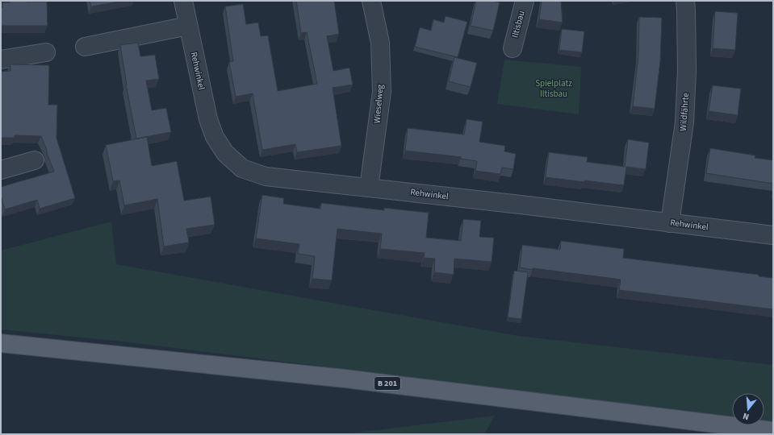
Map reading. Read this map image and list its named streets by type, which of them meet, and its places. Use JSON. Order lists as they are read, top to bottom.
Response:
{
  "streets": {
    "main road": ["B 201"],
    "street": [
      "Iltisbau",
      "Rehwinkel",
      "Wieselweg",
      "Wildfährte"
    ]
  },
  "crossings": [
    ["Rehwinkel", "Wieselweg"],
    ["Rehwinkel", "Wildfährte"]
  ],
  "parks": ["Spielplatz Iltisbau"],
  "north": "bottom"
}
